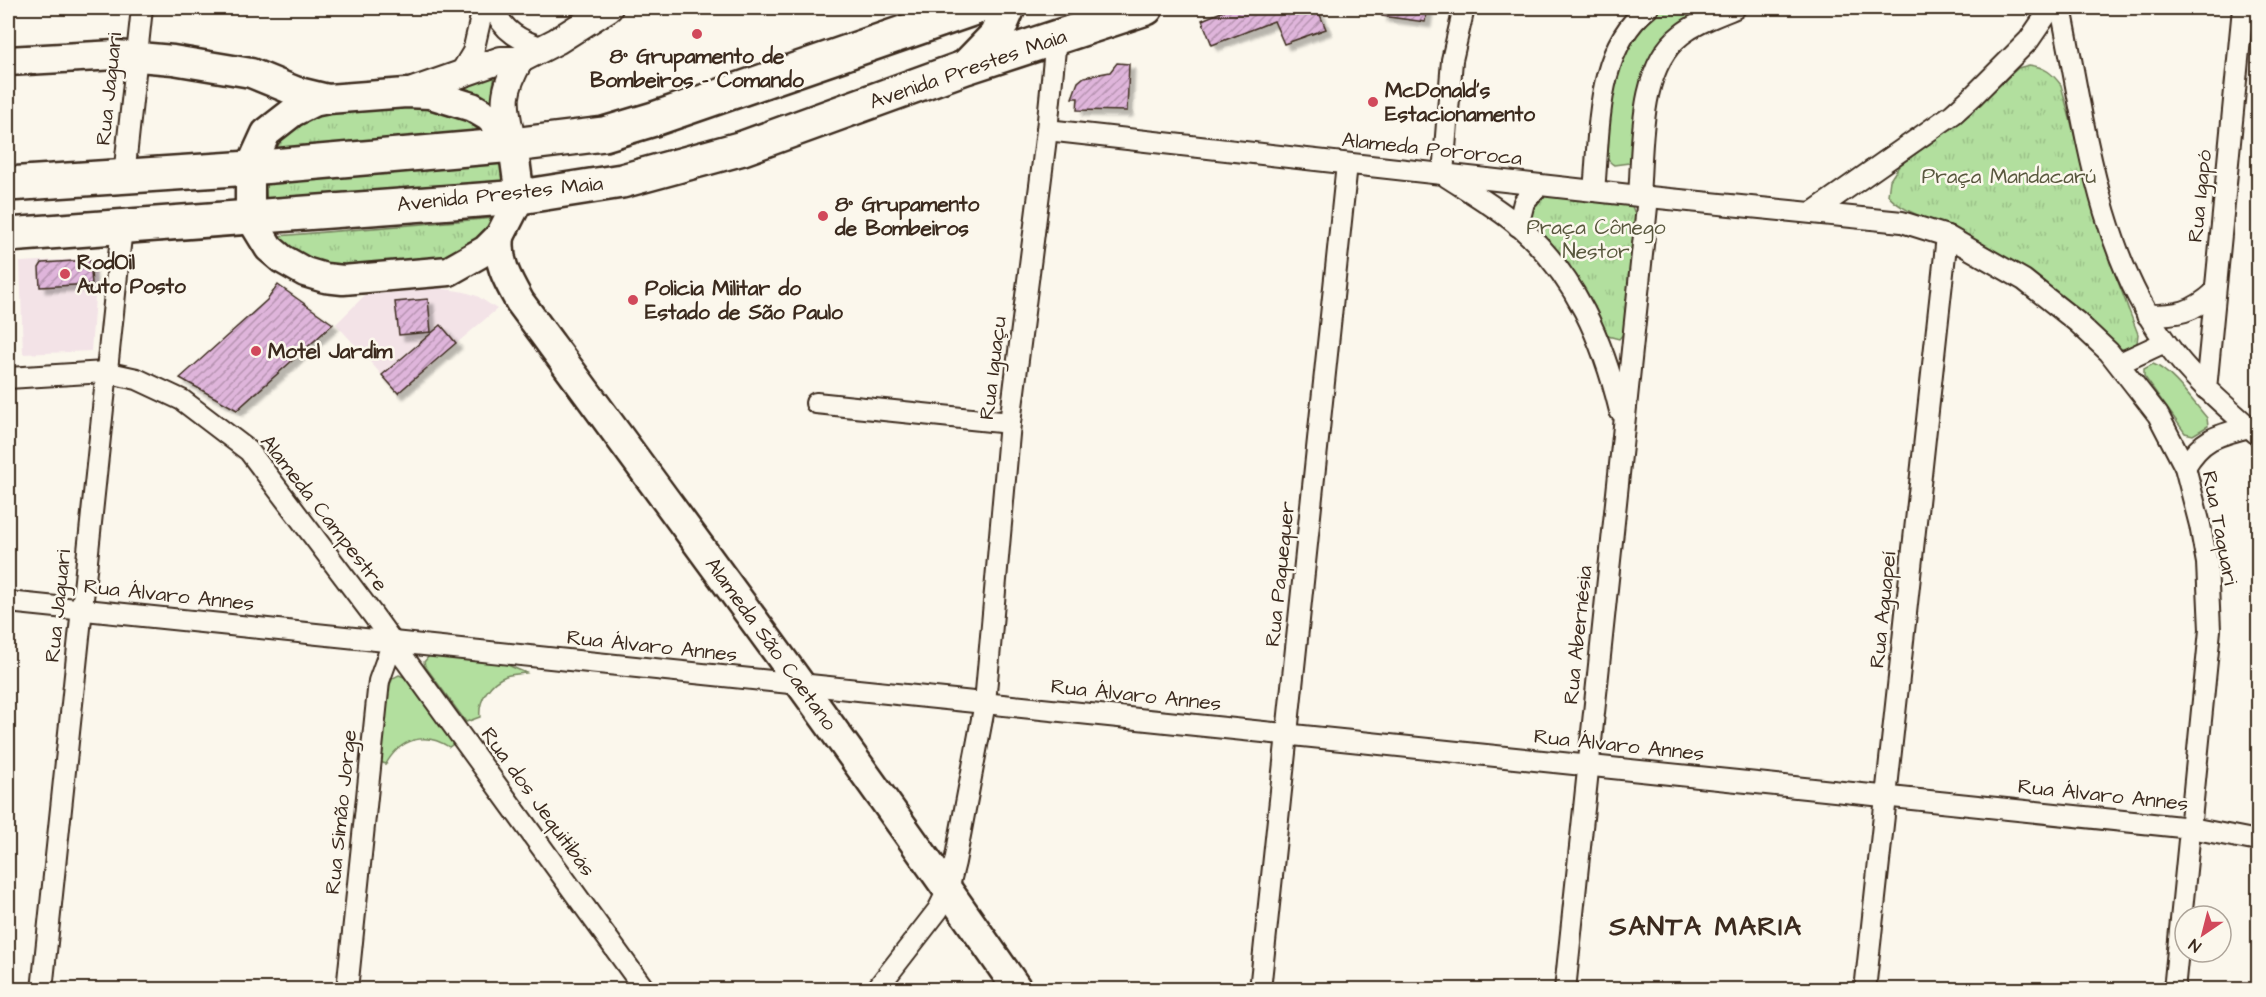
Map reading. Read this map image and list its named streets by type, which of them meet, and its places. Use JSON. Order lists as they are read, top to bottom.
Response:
{
  "streets": {
    "highway": ["Avenida Prestes Maia"],
    "main road": ["Alameda São Caetano"],
    "street": [
      "Rua Jaguari",
      "Alameda Pororoca",
      "Rua Igapó",
      "Rua Iguaçu",
      "Alameda Campestre",
      "Rua Taquari",
      "Rua Paquequer",
      "Rua Álvaro Annes",
      "Rua Aguapeí",
      "Rua Abernésia",
      "Rua dos Jequitibás",
      "Rua Simão Jorge"
    ]
  },
  "crossings": [
    ["Avenida Prestes Maia", "Rua Jaguari"],
    ["Avenida Prestes Maia", "Rua Iguaçu"],
    ["Rua Jaguari", "Alameda Campestre"],
    ["Rua Jaguari", "Rua Álvaro Annes"],
    ["Alameda Pororoca", "Rua Iguaçu"],
    ["Alameda Pororoca", "Rua Paquequer"],
    ["Rua Iguaçu", "Rua Álvaro Annes"],
    ["Rua Iguaçu", "Alameda São Caetano"],
    ["Alameda Campestre", "Rua Álvaro Annes"],
    ["Alameda Campestre", "Rua dos Jequitibás"],
    ["Alameda Campestre", "Rua Simão Jorge"],
    ["Rua Taquari", "Rua Álvaro Annes"],
    ["Rua Paquequer", "Rua Álvaro Annes"],
    ["Rua Álvaro Annes", "Rua Aguapeí"],
    ["Rua Álvaro Annes", "Rua Abernésia"],
    ["Rua Álvaro Annes", "Alameda São Caetano"],
    ["Rua Álvaro Annes", "Rua dos Jequitibás"],
    ["Rua Álvaro Annes", "Rua Simão Jorge"],
    ["Rua dos Jequitibás", "Rua Simão Jorge"]
  ],
  "districts": ["SANTA MARIA"],
  "parks": ["Praça Mandacarú", "Praça Cônego Nestor"],
  "places": [
    "8° Grupamento de Bombeiros - Comando",
    "McDonald's Estacionamento",
    "8° Grupamento de Bombeiros",
    "RodOil Auto Posto",
    "Policia Militar do Estado de São Paulo",
    "Motel Jardim"
  ],
  "north": "bottom left"
}
